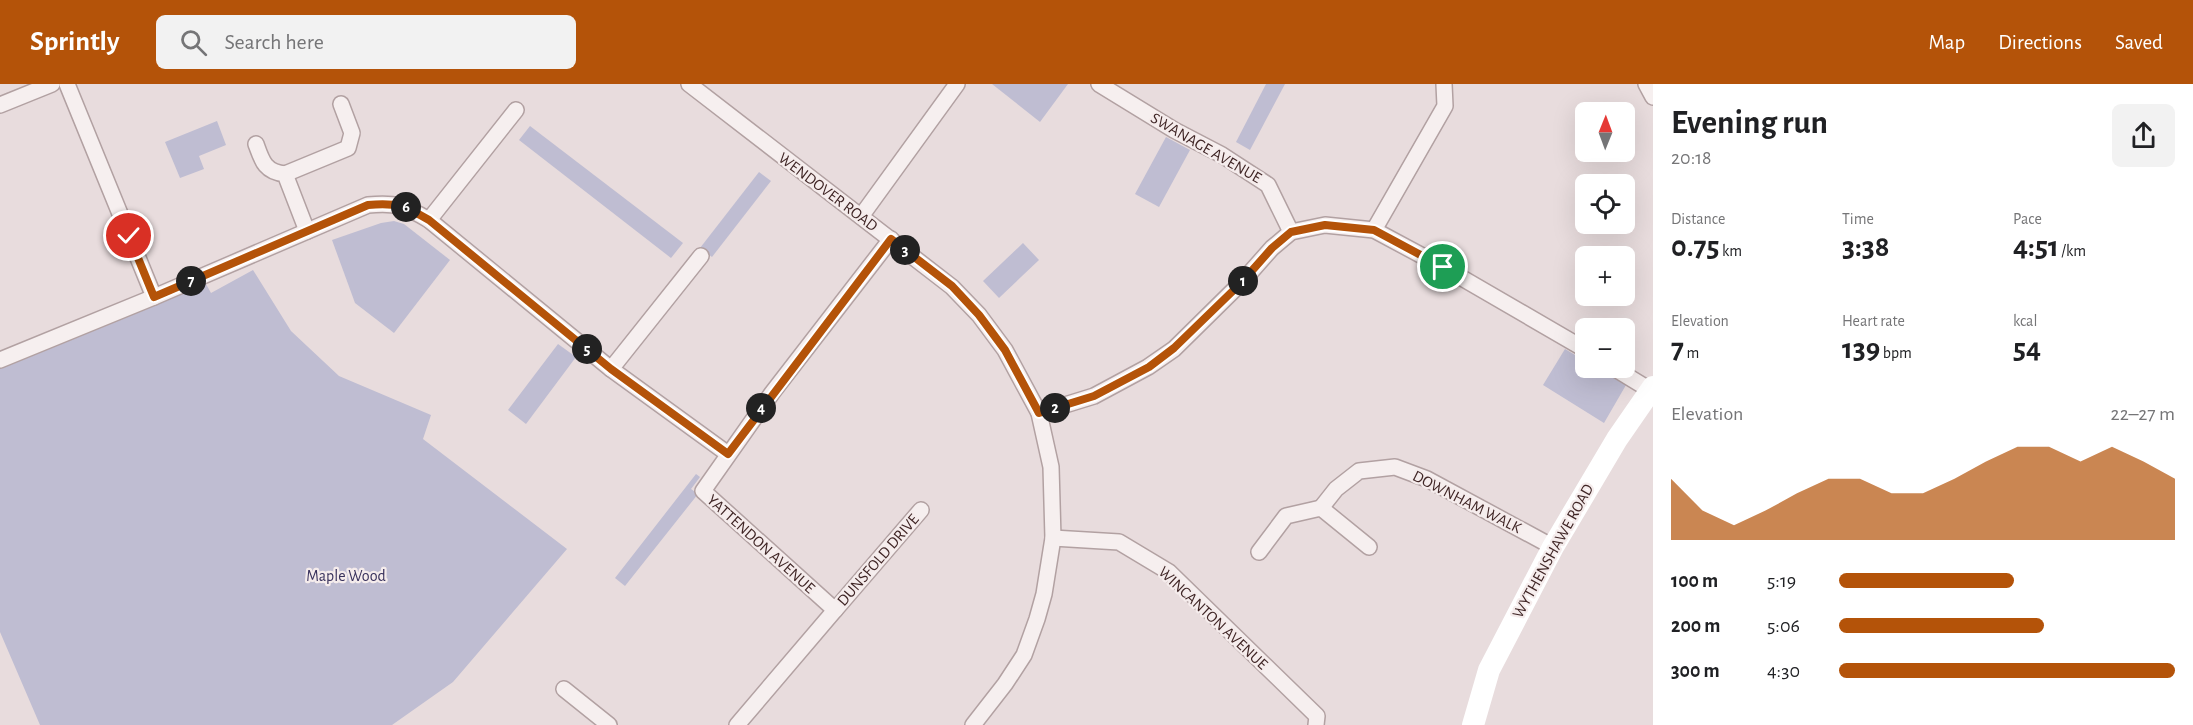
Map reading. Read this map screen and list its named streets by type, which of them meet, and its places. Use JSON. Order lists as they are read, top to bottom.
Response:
{
  "streets": {
    "main road": ["WYTHENSHAWE ROAD"],
    "street": [
      "SWANAGE AVENUE",
      "WENDOVER ROAD",
      "DOWNHAM WALK",
      "YATTENDON AVENUE",
      "DUNSFOLD DRIVE",
      "WINCANTON AVENUE"
    ]
  },
  "crossings": [
    ["WENDOVER ROAD", "YATTENDON AVENUE"],
    ["WENDOVER ROAD", "WINCANTON AVENUE"],
    ["DOWNHAM WALK", "WYTHENSHAWE ROAD"],
    ["YATTENDON AVENUE", "DUNSFOLD DRIVE"]
  ],
  "parks": ["Maple Wood"],
  "north": "top",
  "page": {
    "header": "Sprintly",
    "search": "Search here",
    "nav": ["Map", "Directions", "Saved"],
    "heading": ["Evening run", "20:18"],
    "map_buttons": ["+", "−"],
    "stats": [
      ["Distance", "0.75 km"],
      ["Time", "3:38"],
      ["Pace", "4:51 /km"],
      ["Elevation", "7 m"],
      ["Heart rate", "139 bpm"],
      ["kcal", "54"]
    ],
    "pins": [
      "6",
      "3",
      "1",
      "7",
      "5",
      "2",
      "4"
    ],
    "chart": ["Elevation", "22–27 m"],
    "list": [
      {
        "name": "100 m",
        "note": "5:19"
      },
      {
        "name": "200 m",
        "note": "5:06"
      },
      {
        "name": "300 m",
        "note": "4:30"
      }
    ]
  }
}
